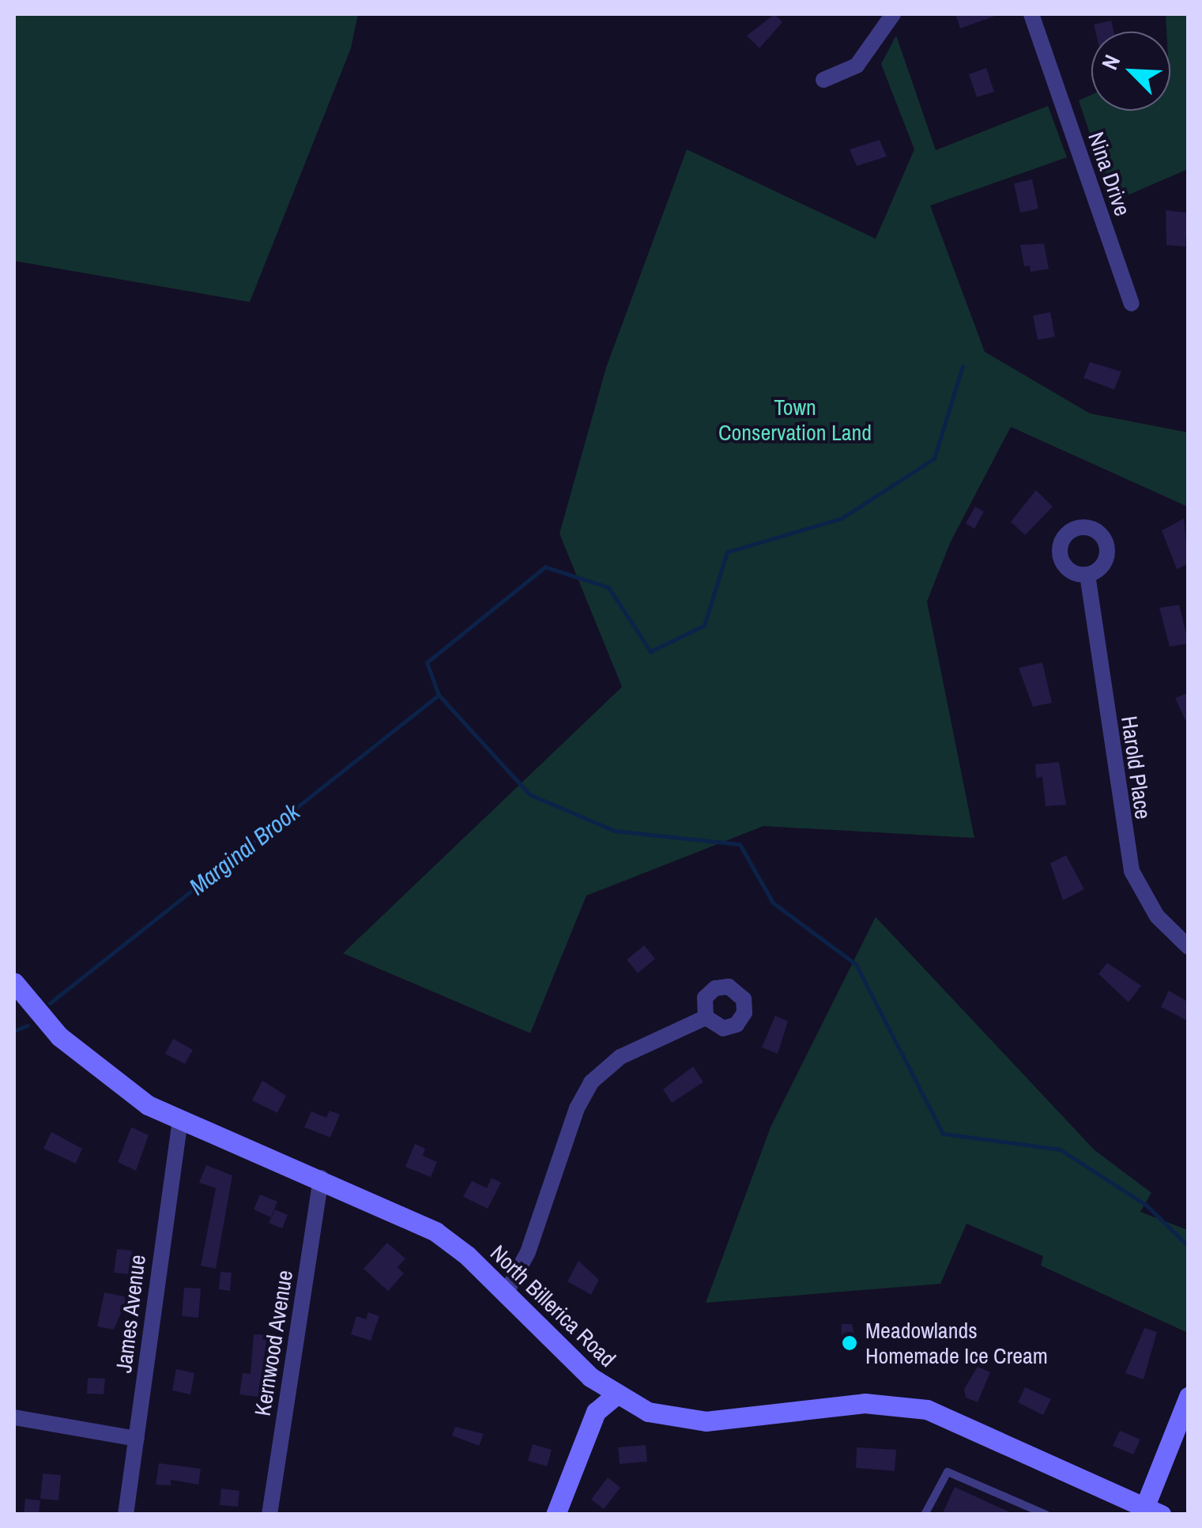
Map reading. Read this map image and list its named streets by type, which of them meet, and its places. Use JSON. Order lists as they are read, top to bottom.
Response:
{
  "streets": {
    "main road": ["North Billerica Road"],
    "street": [
      "Nina Drive",
      "Harold Place",
      "James Avenue",
      "Kernwood Avenue"
    ]
  },
  "crossings": [
    ["North Billerica Road", "James Avenue"],
    ["North Billerica Road", "Kernwood Avenue"]
  ],
  "water": ["Marginal Brook"],
  "parks": ["Town Conservation Land"],
  "places": ["Meadowlands Homemade Ice Cream"],
  "north": "top left"
}
